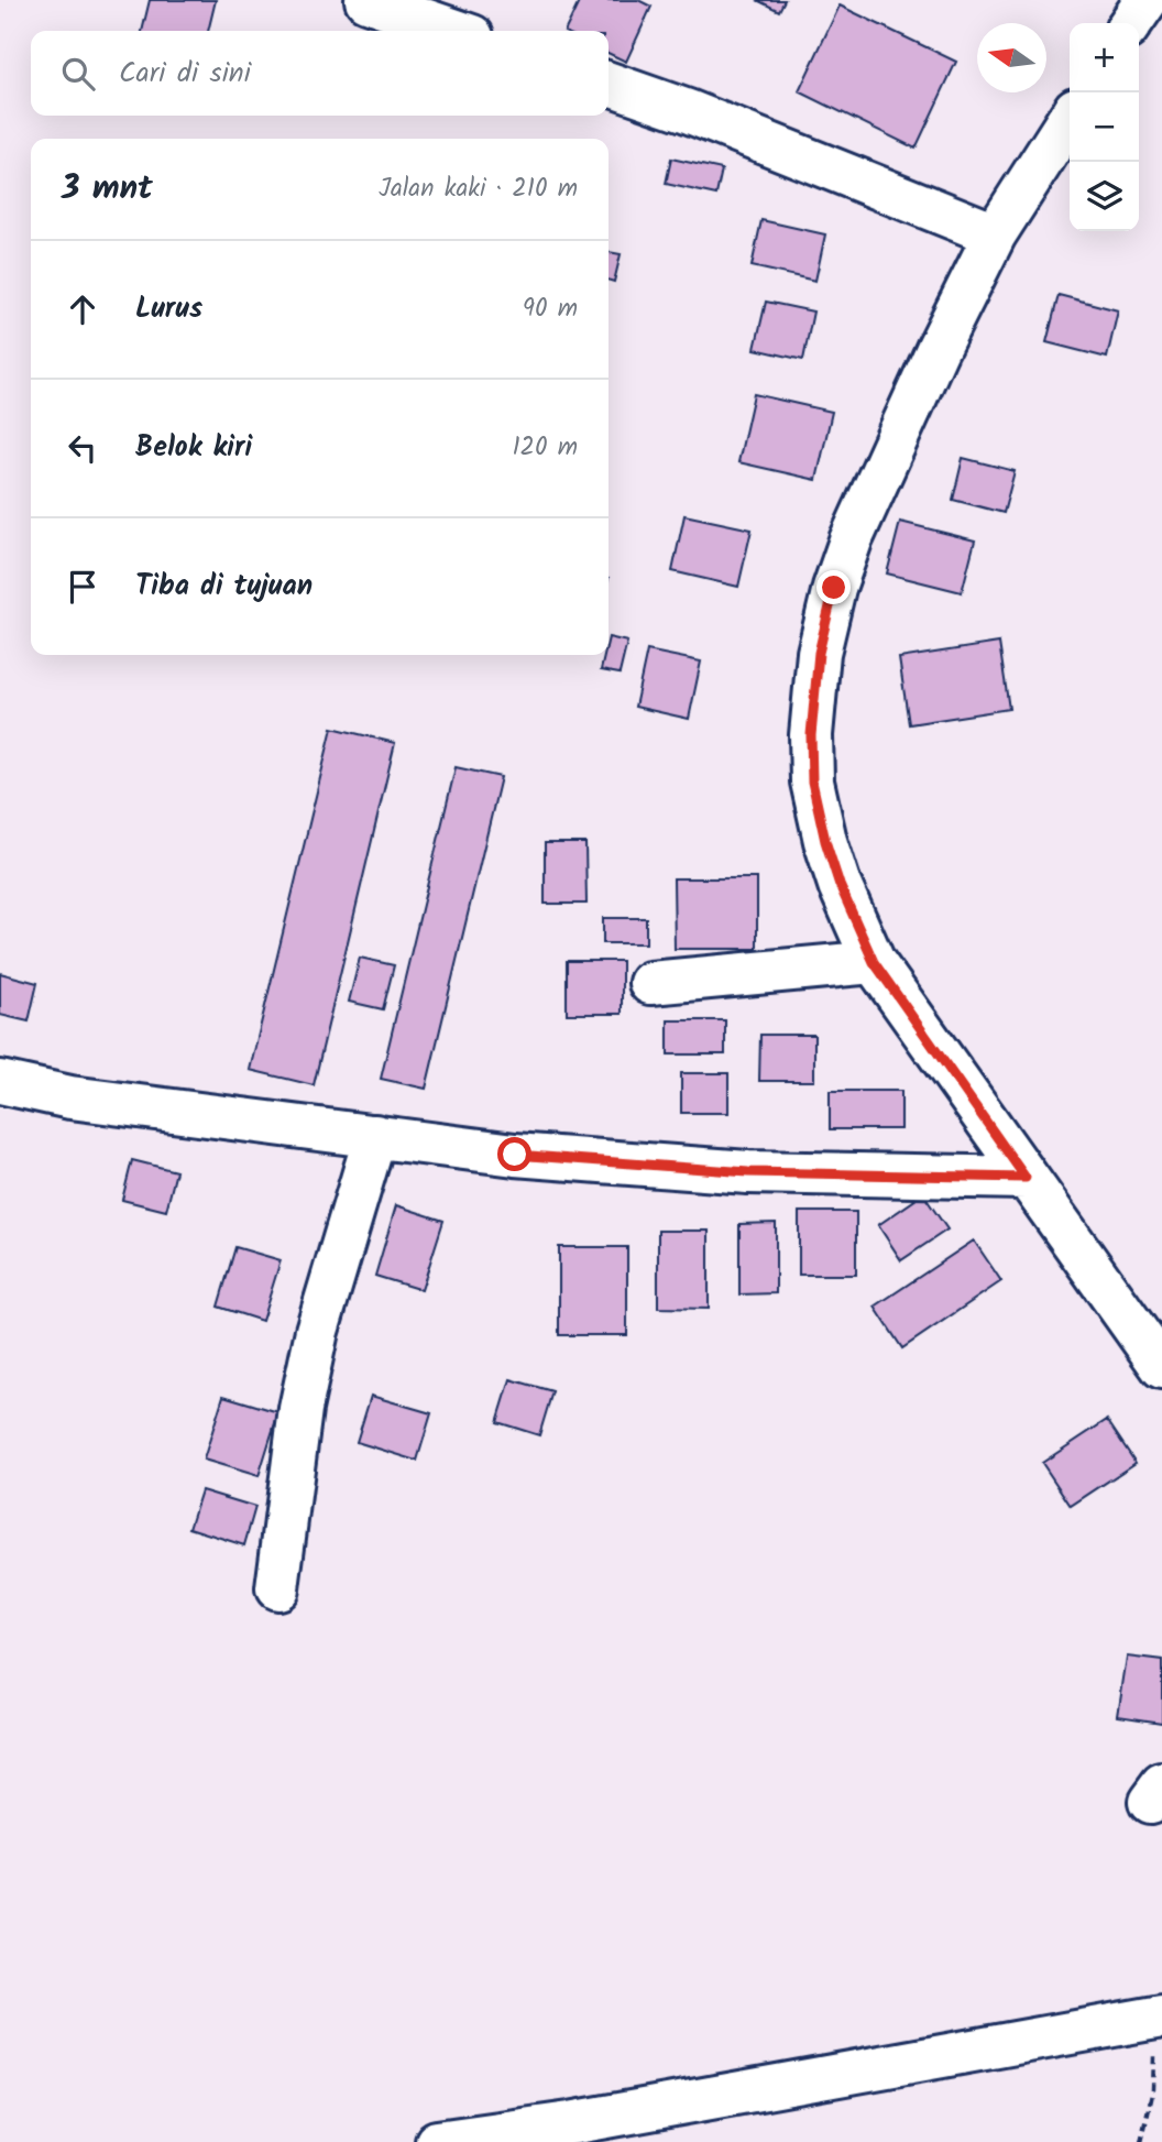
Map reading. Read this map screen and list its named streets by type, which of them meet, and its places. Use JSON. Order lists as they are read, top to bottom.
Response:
{
  "north": "left",
  "page": {
    "map_buttons": ["+", "−"],
    "search": "Cari di sini",
    "heading": ["3 mnt", "Jalan kaki · 210 m"],
    "list": [
      ["Lurus", "90 m"],
      ["Belok kiri", "120 m"],
      "Tiba di tujuan"
    ]
  }
}
